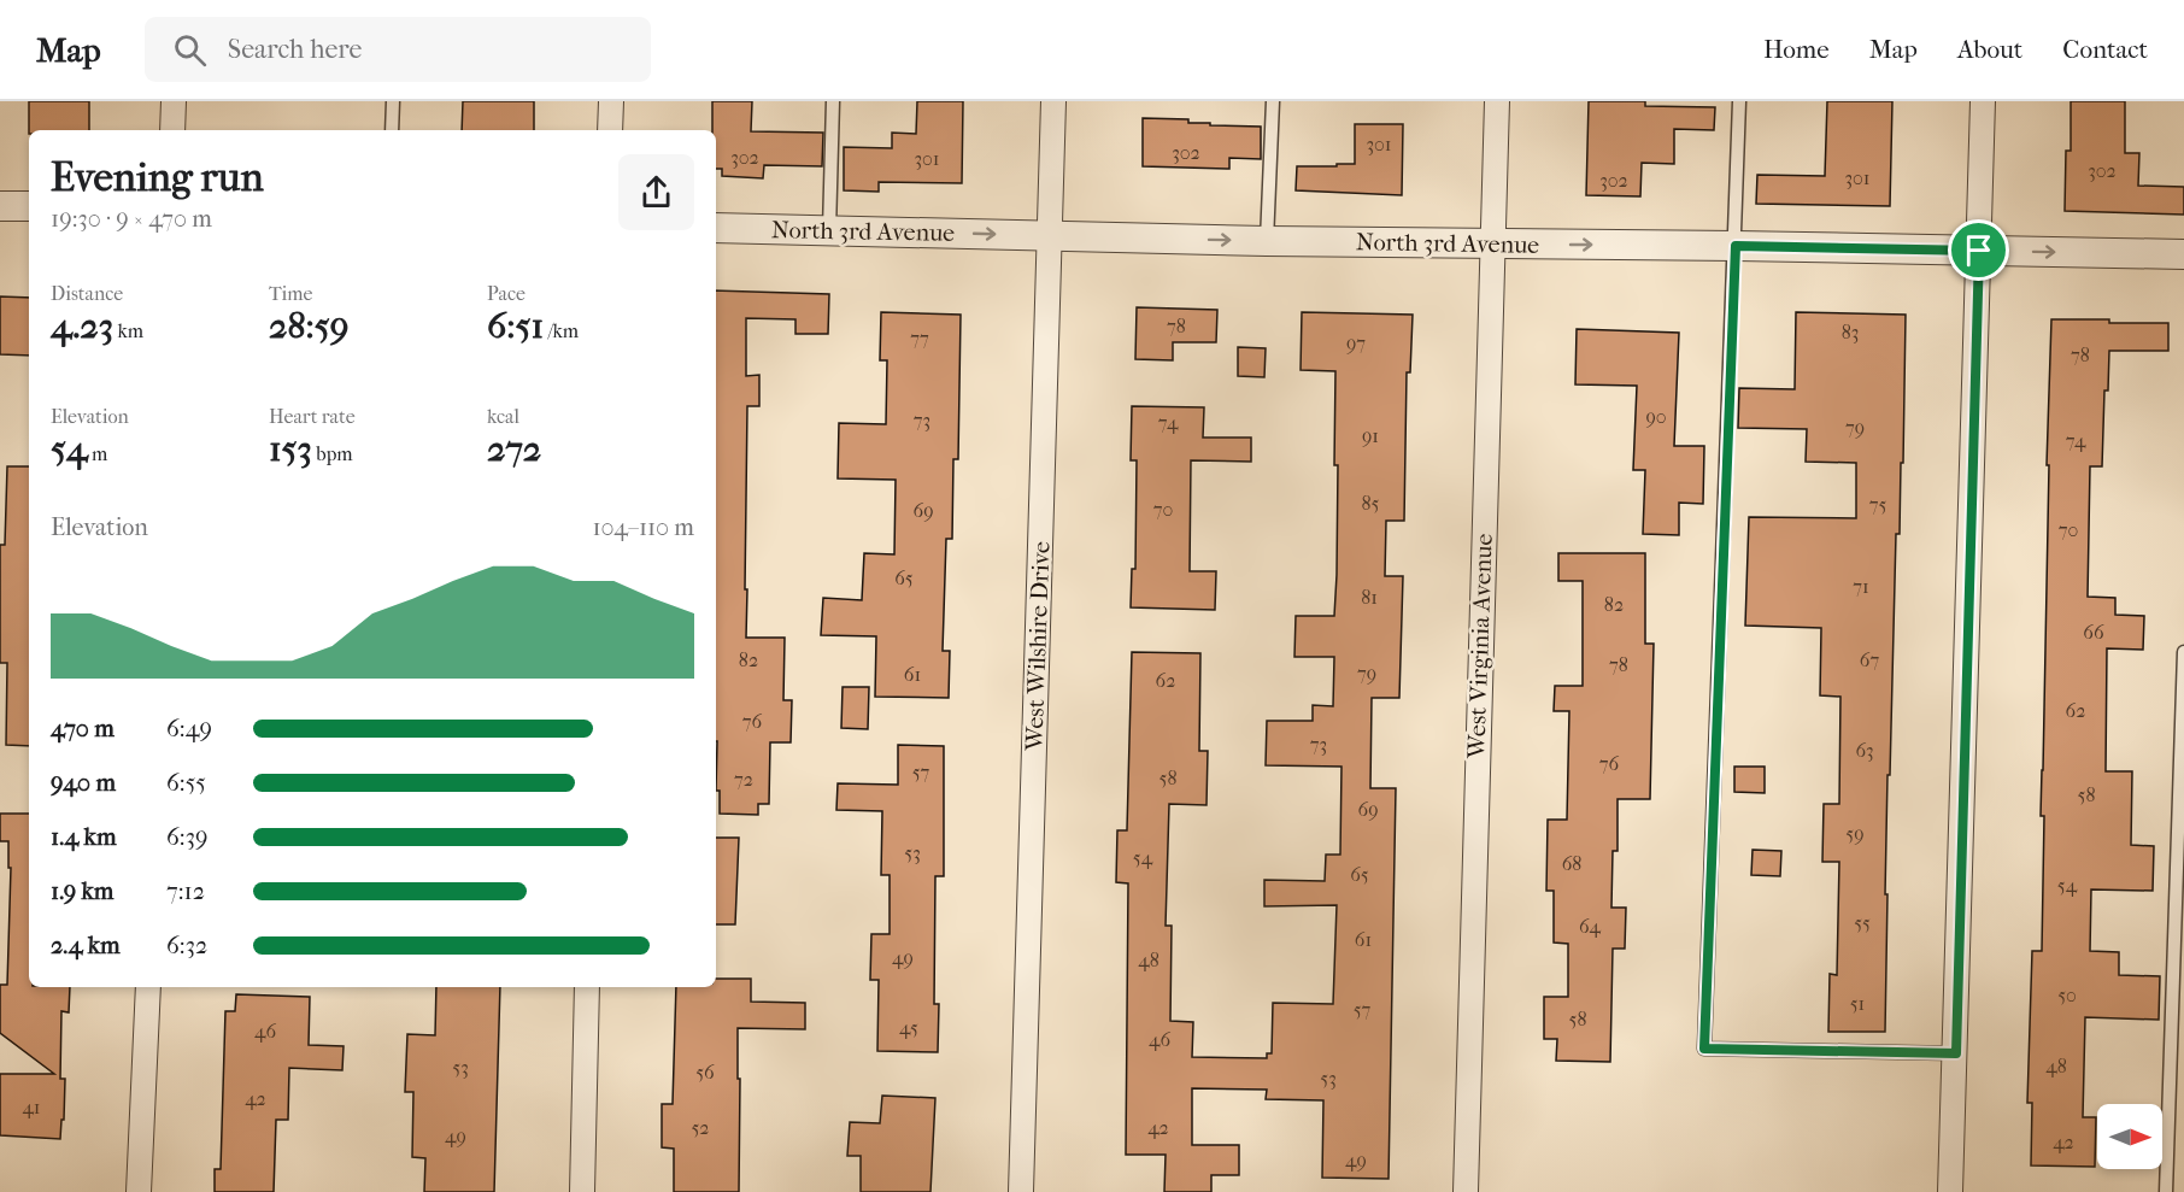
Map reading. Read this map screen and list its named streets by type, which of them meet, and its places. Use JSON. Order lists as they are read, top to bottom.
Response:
{
  "streets": {
    "street": ["North 3rd Avenue", "West Wilshire Drive", "West Virginia Avenue"]
  },
  "crossings": [
    ["North 3rd Avenue", "West Wilshire Drive"],
    ["North 3rd Avenue", "West Virginia Avenue"]
  ],
  "one_way": ["North 3rd Avenue"],
  "house_numbers": [
    "301",
    "302",
    "302",
    "301",
    "302",
    "301",
    "302",
    "78",
    "83",
    "77",
    "97",
    "78",
    "90",
    "73",
    "74",
    "79",
    "91",
    "74",
    "85",
    "75",
    "70",
    "69",
    "70",
    "65",
    "71",
    "81",
    "82",
    "66",
    "82",
    "67",
    "78",
    "79",
    "61",
    "62",
    "62",
    "76",
    "73",
    "63",
    "76",
    "57",
    "58",
    "72",
    "58",
    "69",
    "59",
    "53",
    "54",
    "68",
    "65",
    "54",
    "55",
    "64",
    "61",
    "49",
    "48",
    "50",
    "51",
    "57",
    "58",
    "45",
    "46",
    "46",
    "48",
    "53",
    "56",
    "53",
    "42",
    "41",
    "52",
    "42",
    "49",
    "42",
    "49"
  ],
  "north": "right",
  "page": {
    "header": "Map",
    "search": "Search here",
    "nav": [
      "Home",
      "Map",
      "About",
      "Contact"
    ],
    "heading": ["Evening run", "19:30 · 9 × 470 m"],
    "stats": [
      ["Distance", "4.23 km"],
      ["Time", "28:59"],
      ["Pace", "6:51 /km"],
      ["Elevation", "54 m"],
      ["Heart rate", "153 bpm"],
      ["kcal", "272"]
    ],
    "chart": ["Elevation", "104–110 m"],
    "list": [
      {
        "name": "470 m",
        "note": "6:49"
      },
      {
        "name": "940 m",
        "note": "6:55"
      },
      {
        "name": "1.4 km",
        "note": "6:39"
      },
      {
        "name": "1.9 km",
        "note": "7:12"
      },
      {
        "name": "2.4 km",
        "note": "6:32"
      }
    ]
  }
}
